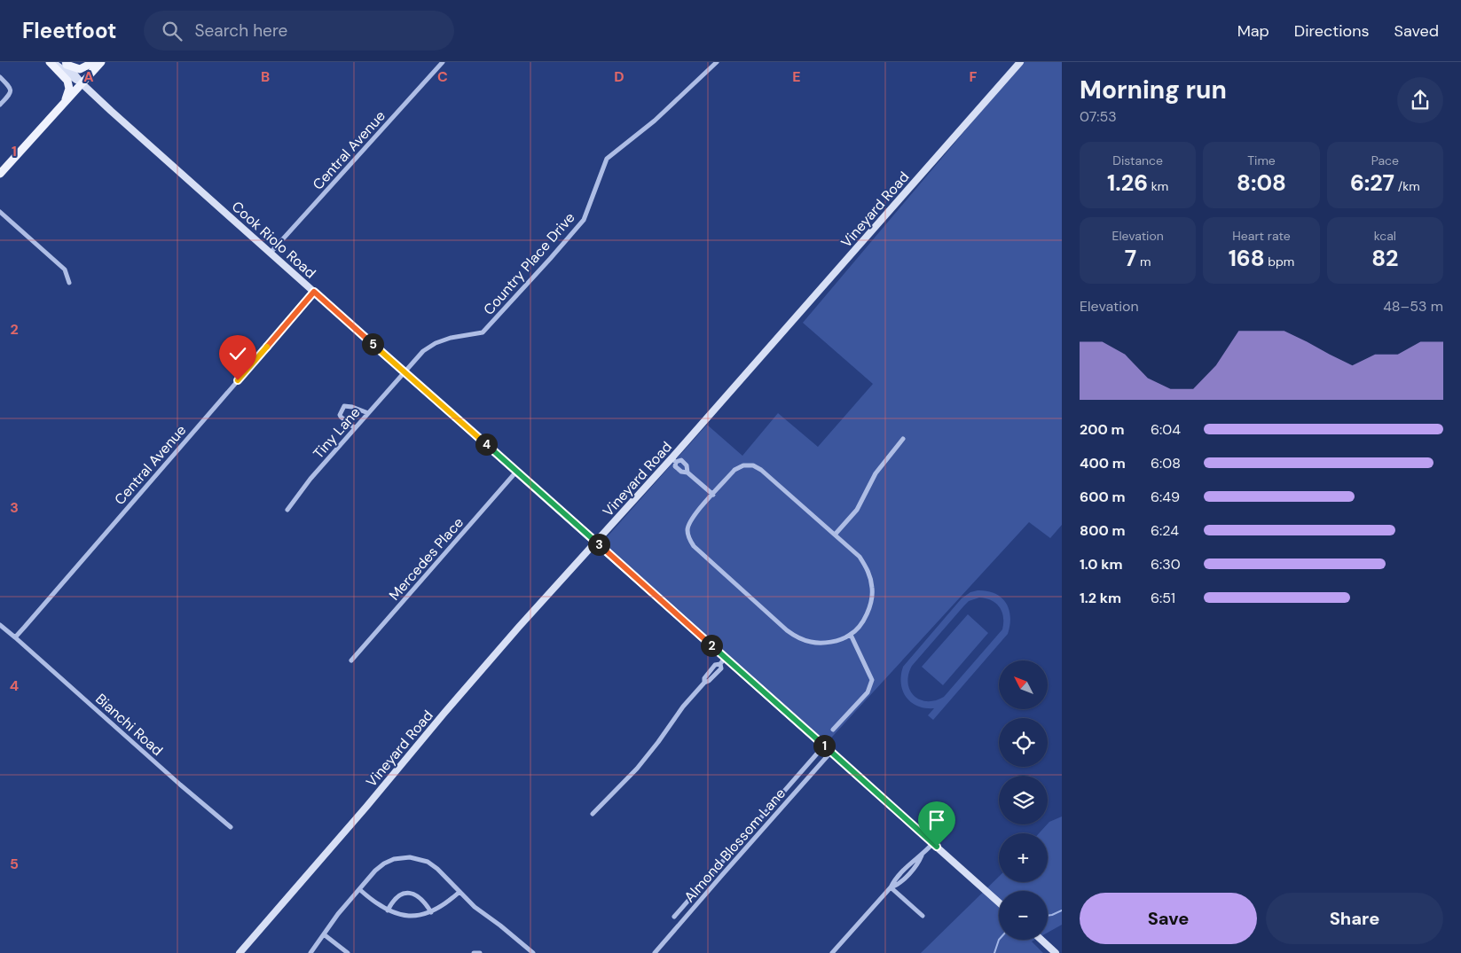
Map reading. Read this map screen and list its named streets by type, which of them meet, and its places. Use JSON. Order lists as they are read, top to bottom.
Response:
{
  "streets": {
    "street": [
      "Central Avenue",
      "Vineyard Road",
      "Cook Riolo Road",
      "Country Place Drive",
      "Tiny Lane",
      "Mercedes Place",
      "Bianchi Road",
      "Almond Blossom Lane"
    ]
  },
  "crossings": [
    ["Central Avenue", "Cook Riolo Road"],
    ["Central Avenue", "Bianchi Road"],
    ["Vineyard Road", "Cook Riolo Road"],
    ["Cook Riolo Road", "Country Place Drive"],
    ["Cook Riolo Road", "Tiny Lane"],
    ["Cook Riolo Road", "Mercedes Place"],
    ["Cook Riolo Road", "Almond Blossom Lane"],
    ["Country Place Drive", "Tiny Lane"]
  ],
  "north": "top left",
  "page": {
    "header": "Fleetfoot",
    "search": "Search here",
    "nav": ["Map", "Directions", "Saved"],
    "heading": ["Morning run", "07:53"],
    "stats": [
      ["Distance", "1.26 km"],
      ["Time", "8:08"],
      ["Pace", "6:27 /km"],
      ["Elevation", "7 m"],
      ["Heart rate", "168 bpm"],
      ["kcal", "82"]
    ],
    "chart": ["Elevation", "48–53 m"],
    "pins": [
      "5",
      "4",
      "3",
      "2",
      "1"
    ],
    "list": [
      {
        "name": "200 m",
        "note": "6:04"
      },
      {
        "name": "400 m",
        "note": "6:08"
      },
      {
        "name": "600 m",
        "note": "6:49"
      },
      {
        "name": "800 m",
        "note": "6:24"
      },
      {
        "name": "1.0 km",
        "note": "6:30"
      },
      {
        "name": "1.2 km",
        "note": "6:51"
      }
    ],
    "map_buttons": ["+", "−"],
    "buttons": ["Save", "Share"]
  },
  "grid": {
    "columns": [
      "A",
      "B",
      "C",
      "D",
      "E",
      "F"
    ],
    "rows": [
      "1",
      "2",
      "3",
      "4",
      "5"
    ]
  }
}
